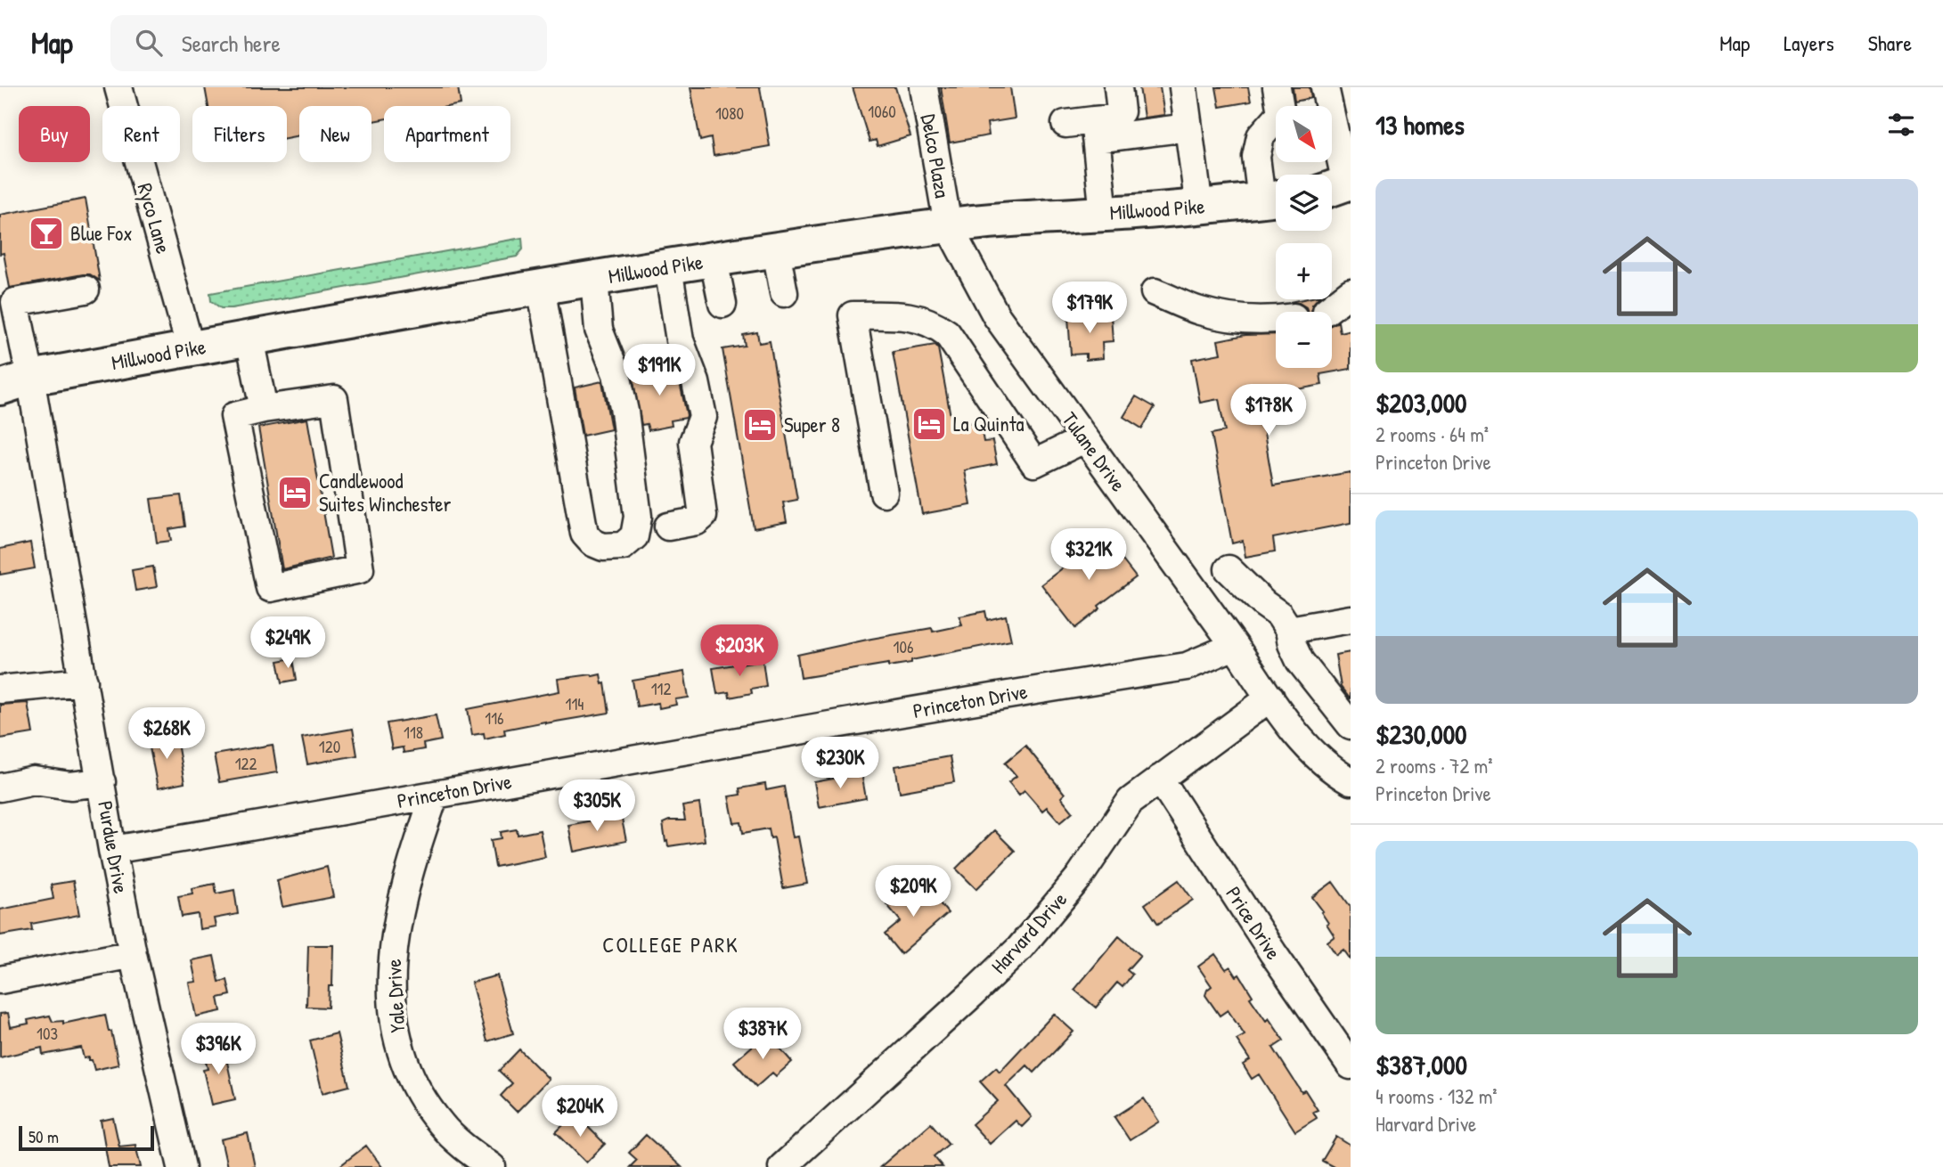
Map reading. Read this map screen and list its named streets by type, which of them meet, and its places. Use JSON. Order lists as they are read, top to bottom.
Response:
{
  "streets": {
    "highway": ["Millwood Pike"],
    "street": [
      "Delco Plaza",
      "Ryco Lane",
      "Tulane Drive",
      "Princeton Drive",
      "Purdue Drive",
      "Price Drive",
      "Harvard Drive",
      "Yale Drive"
    ]
  },
  "crossings": [
    ["Delco Plaza", "Millwood Pike"],
    ["Delco Plaza", "Tulane Drive"],
    ["Millwood Pike", "Ryco Lane"],
    ["Millwood Pike", "Tulane Drive"],
    ["Millwood Pike", "Purdue Drive"],
    ["Tulane Drive", "Princeton Drive"],
    ["Tulane Drive", "Harvard Drive"],
    ["Princeton Drive", "Purdue Drive"],
    ["Princeton Drive", "Yale Drive"],
    ["Price Drive", "Harvard Drive"]
  ],
  "districts": ["COLLEGE PARK"],
  "places": {
    "bar": ["Blue Fox"],
    "hotel": ["La Quinta", "Super 8", "Candlewood Suites Winchester"]
  },
  "house_numbers": [
    "1060",
    "1080",
    "106",
    "112",
    "114",
    "116",
    "118",
    "120",
    "122",
    "103"
  ],
  "scale_bar": "50 m",
  "north": "bottom right",
  "page": {
    "header": "Map",
    "search": "Search here",
    "nav": ["Map", "Layers", "Share"],
    "heading": "13 homes",
    "map_buttons": ["+", "−"],
    "chip": [
      "Buy",
      "Rent",
      "Filters",
      "New",
      "Apartment"
    ],
    "list": [
      {
        "name": "$203,000",
        "note": "2 rooms · 64 m² · Princeton Drive"
      },
      {
        "name": "$230,000",
        "note": "2 rooms · 72 m² · Princeton Drive"
      },
      {
        "name": "$387,000",
        "note": "4 rooms · 132 m² · Harvard Drive"
      }
    ],
    "price": [
      "$179K",
      "$191K",
      "$178K",
      "$321K",
      "$249K",
      "$203K",
      "$268K",
      "$230K",
      "$305K",
      "$209K",
      "$387K",
      "$396K",
      "$204K"
    ],
    "scale": "50 m"
  }
}
